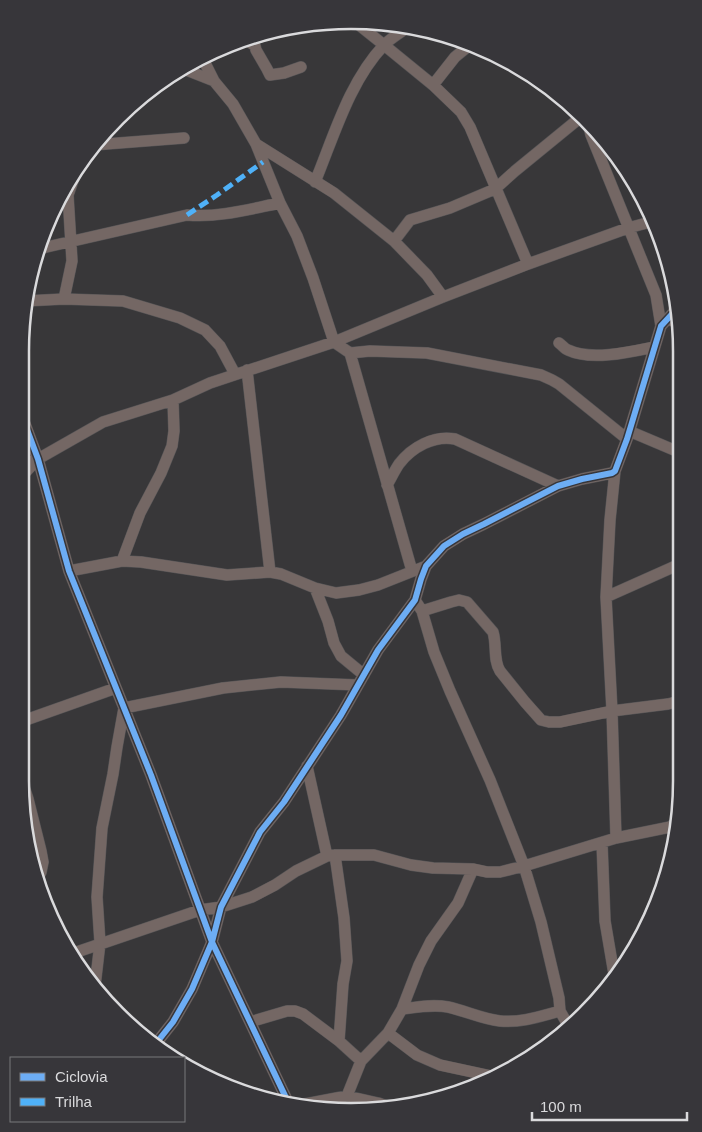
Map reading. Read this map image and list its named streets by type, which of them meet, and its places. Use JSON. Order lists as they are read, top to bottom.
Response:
{
  "legend": ["Ciclovia", "Trilha"],
  "scale_bar": "100 m"
}
